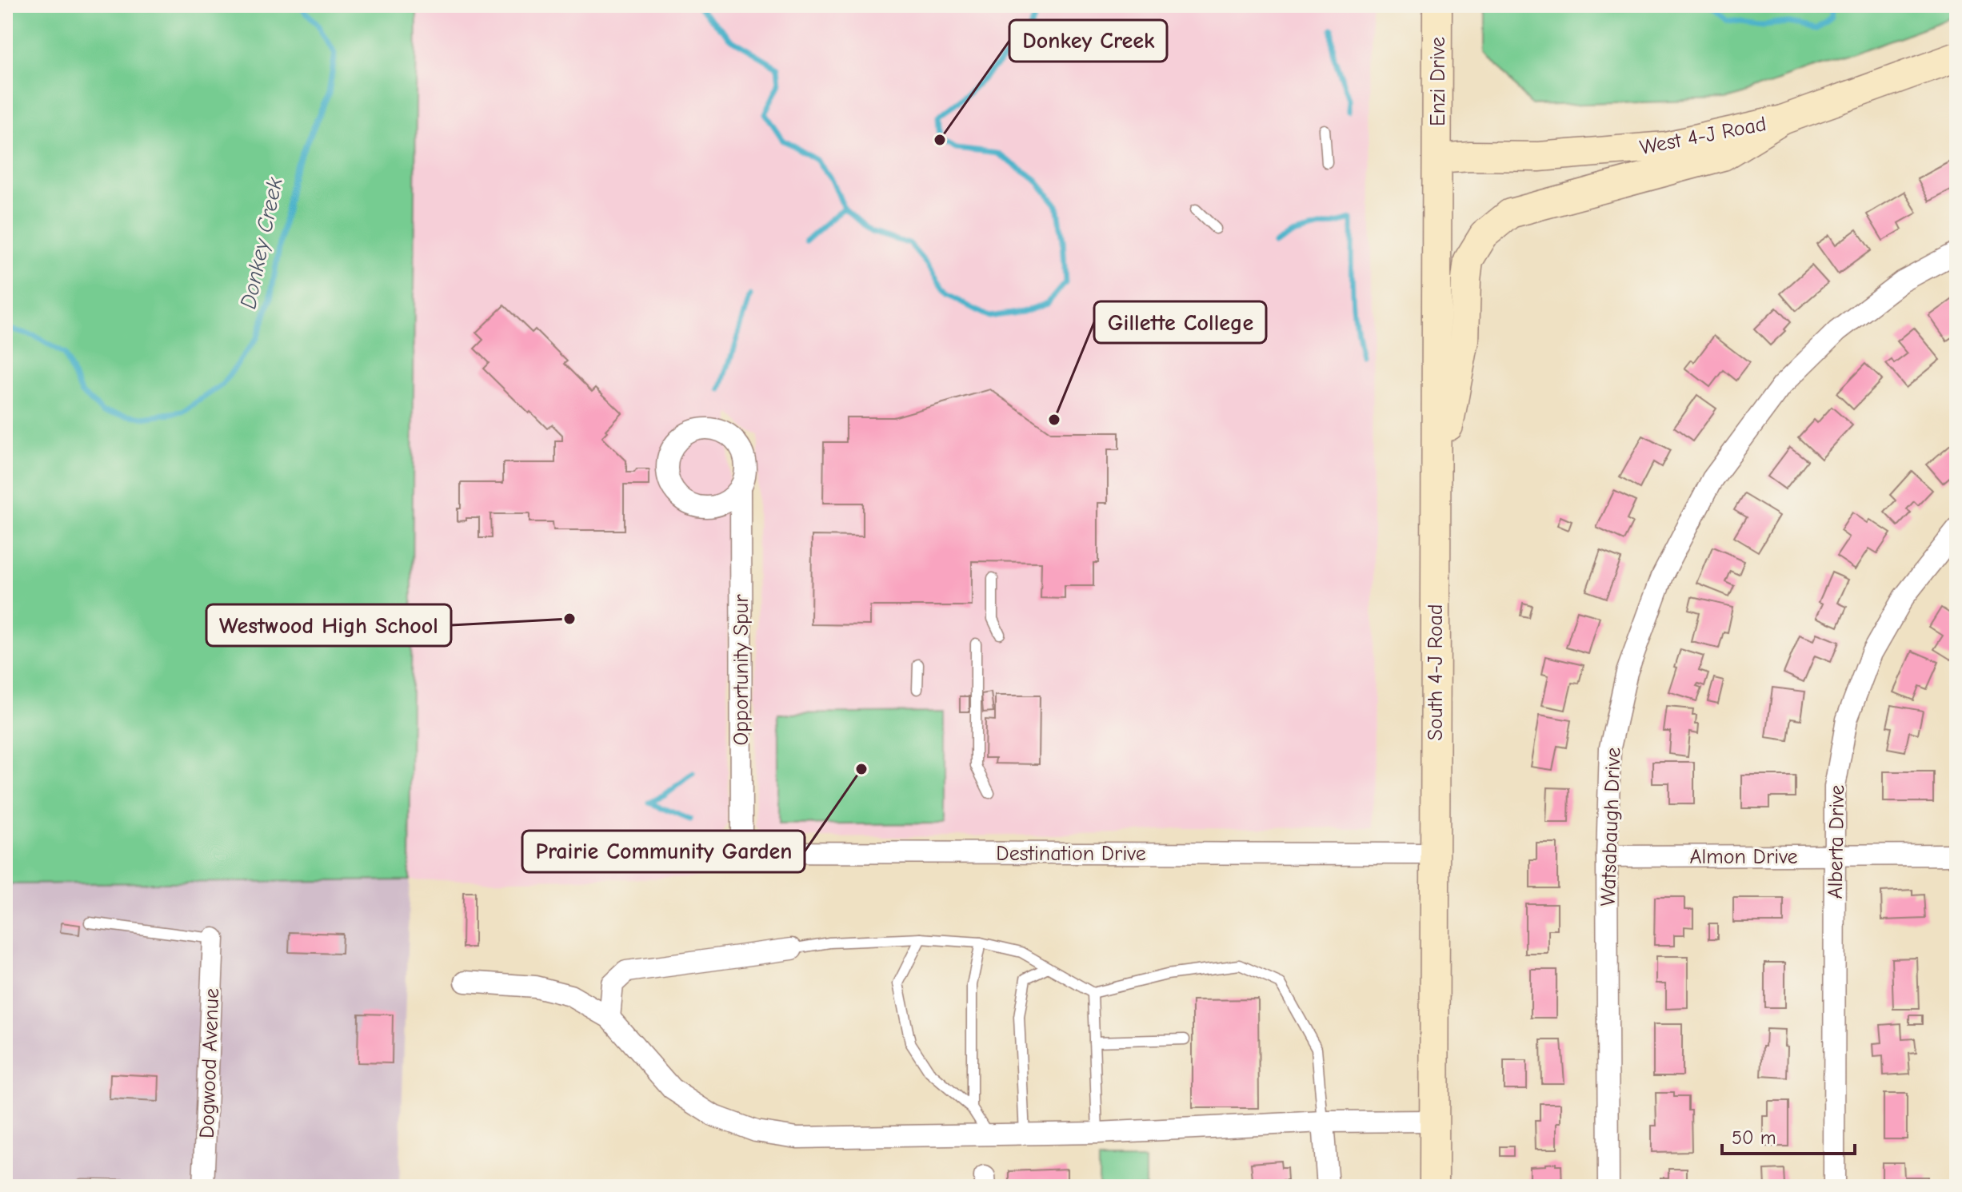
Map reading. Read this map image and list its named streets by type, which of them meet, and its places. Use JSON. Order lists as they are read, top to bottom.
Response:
{
  "streets": {
    "main road": ["Enzi Drive", "West 4-J Road", "South 4-J Road"],
    "street": [
      "Opportunity Spur",
      "Watsabaugh Drive",
      "Alberta Drive",
      "Destination Drive",
      "Almon Drive",
      "Dogwood Avenue"
    ]
  },
  "crossings": [
    ["Enzi Drive", "West 4-J Road"],
    ["Enzi Drive", "South 4-J Road"],
    ["West 4-J Road", "South 4-J Road"],
    ["Opportunity Spur", "Destination Drive"],
    ["South 4-J Road", "Destination Drive"],
    ["Watsabaugh Drive", "Almon Drive"],
    ["Alberta Drive", "Almon Drive"]
  ],
  "water": ["Donkey Creek"],
  "places": [
    "Donkey Creek",
    "Gillette College",
    "Westwood High School",
    "Prairie Community Garden"
  ],
  "scale_bar": "50 m"
}
